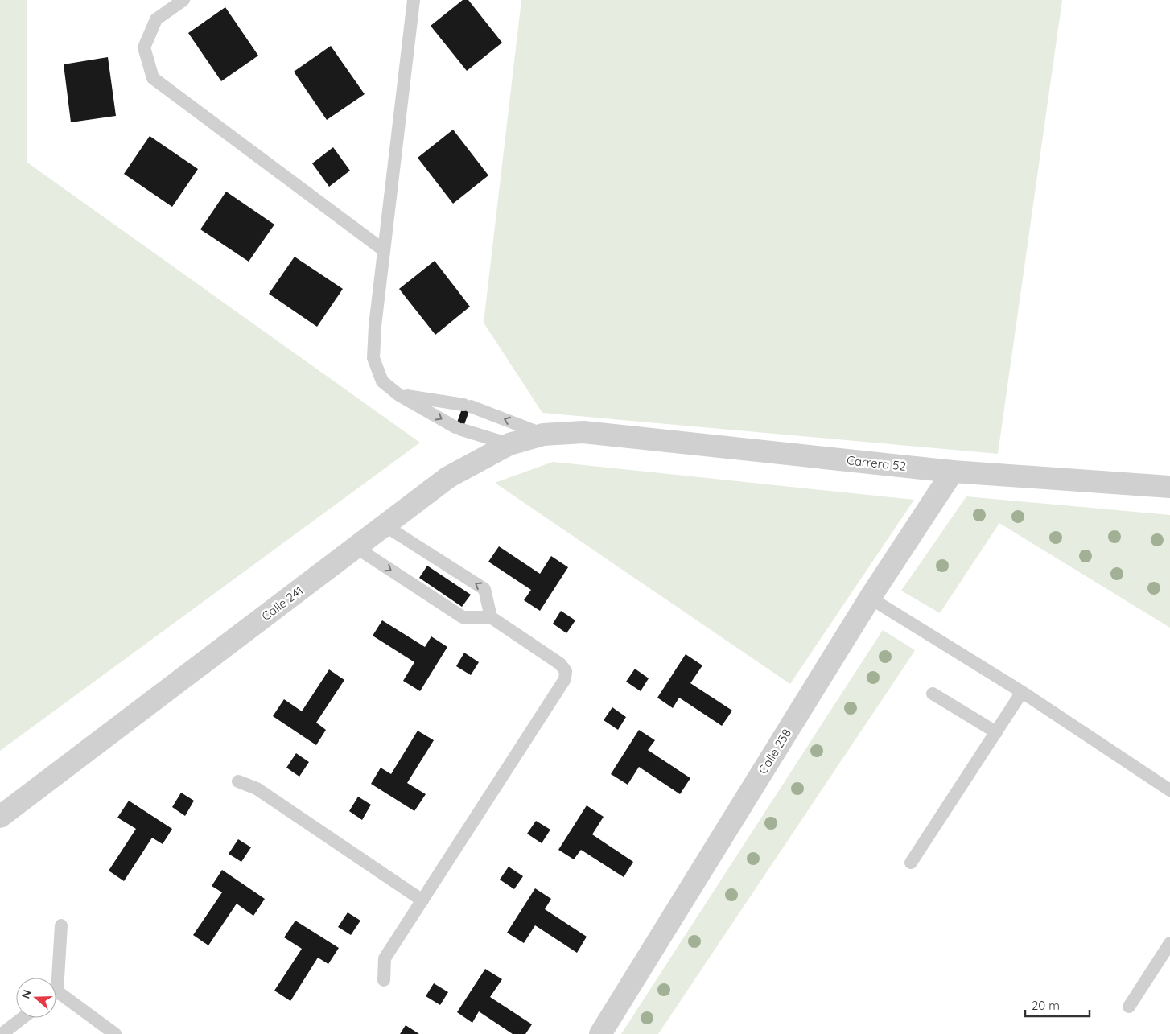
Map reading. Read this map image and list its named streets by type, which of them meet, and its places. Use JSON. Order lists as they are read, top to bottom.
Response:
{
  "streets": {
    "street": ["Carrera 52", "Calle 241", "Calle 238"]
  },
  "crossings": [
    ["Carrera 52", "Calle 241"],
    ["Carrera 52", "Calle 238"]
  ],
  "scale_bar": "20 m",
  "north": "left"
}
